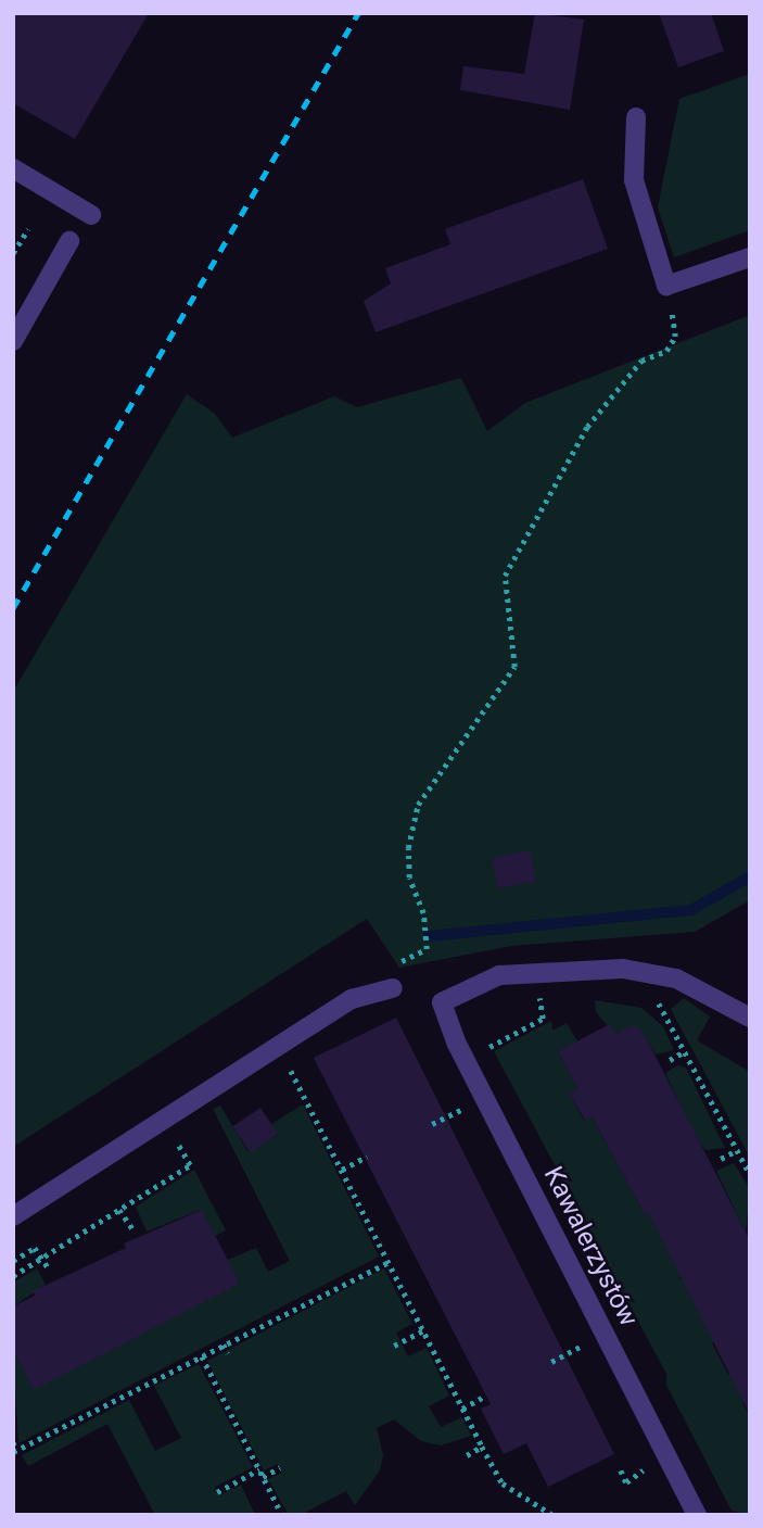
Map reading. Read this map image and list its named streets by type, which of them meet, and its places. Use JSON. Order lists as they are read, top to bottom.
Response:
{
  "streets": {
    "street": ["Kawalerzystów"]
  }
}
